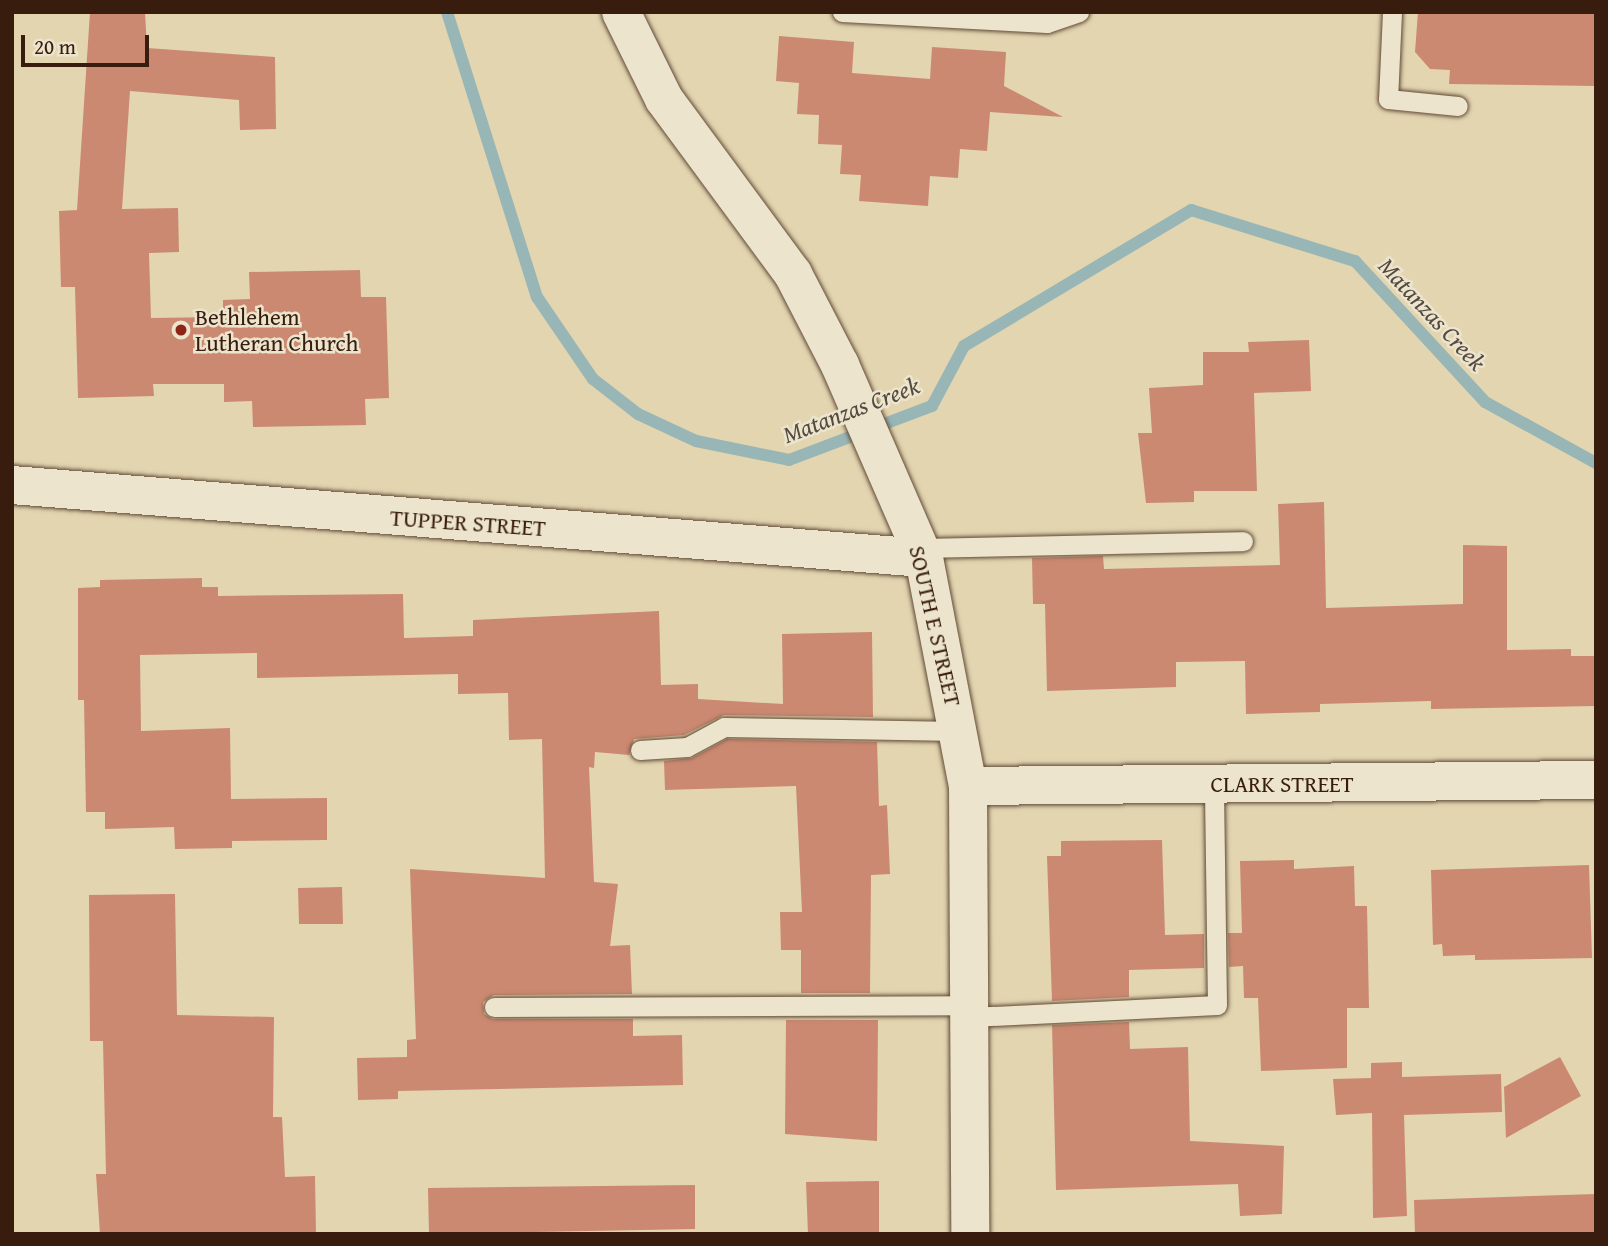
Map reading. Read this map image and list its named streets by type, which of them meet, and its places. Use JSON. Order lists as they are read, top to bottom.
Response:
{
  "streets": {
    "street": ["TUPPER STREET", "SOUTH E STREET", "CLARK STREET"]
  },
  "crossings": [
    ["TUPPER STREET", "SOUTH E STREET"],
    ["SOUTH E STREET", "CLARK STREET"]
  ],
  "water": ["Matanzas Creek"],
  "places": ["Bethlehem Lutheran Church"],
  "scale_bar": "20 m"
}
